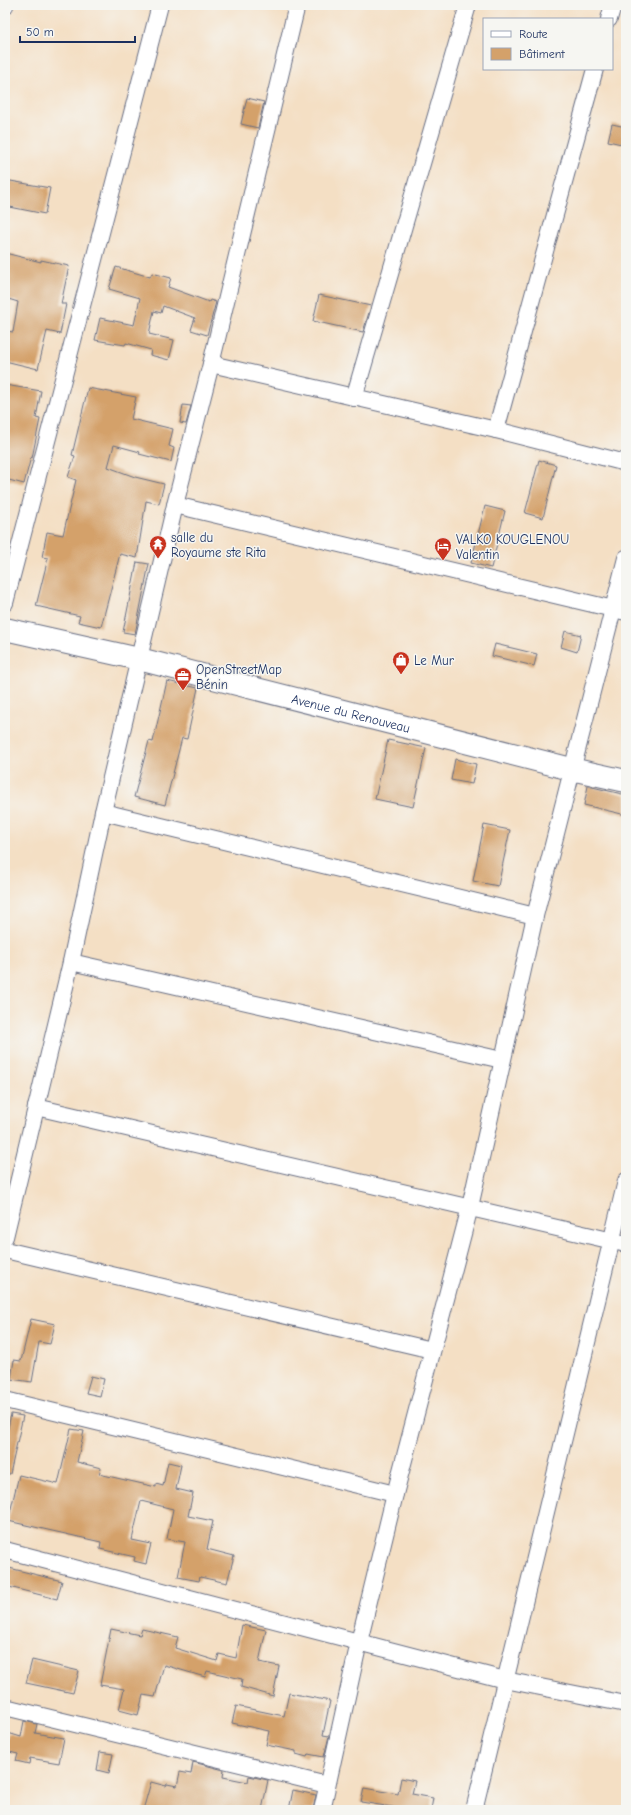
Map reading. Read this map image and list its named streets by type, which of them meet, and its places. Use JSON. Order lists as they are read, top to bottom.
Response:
{
  "streets": {
    "main road": ["Avenue du Renouveau"]
  },
  "places": {
    "temple": ["salle du Royaume ste Rita"],
    "hotel": ["VALKO KOUGLENOU Valentin"],
    "shop": ["Le Mur"],
    "office": ["OpenStreetMap Bénin"]
  },
  "legend": ["Route", "Bâtiment"],
  "scale_bar": "50 m"
}
